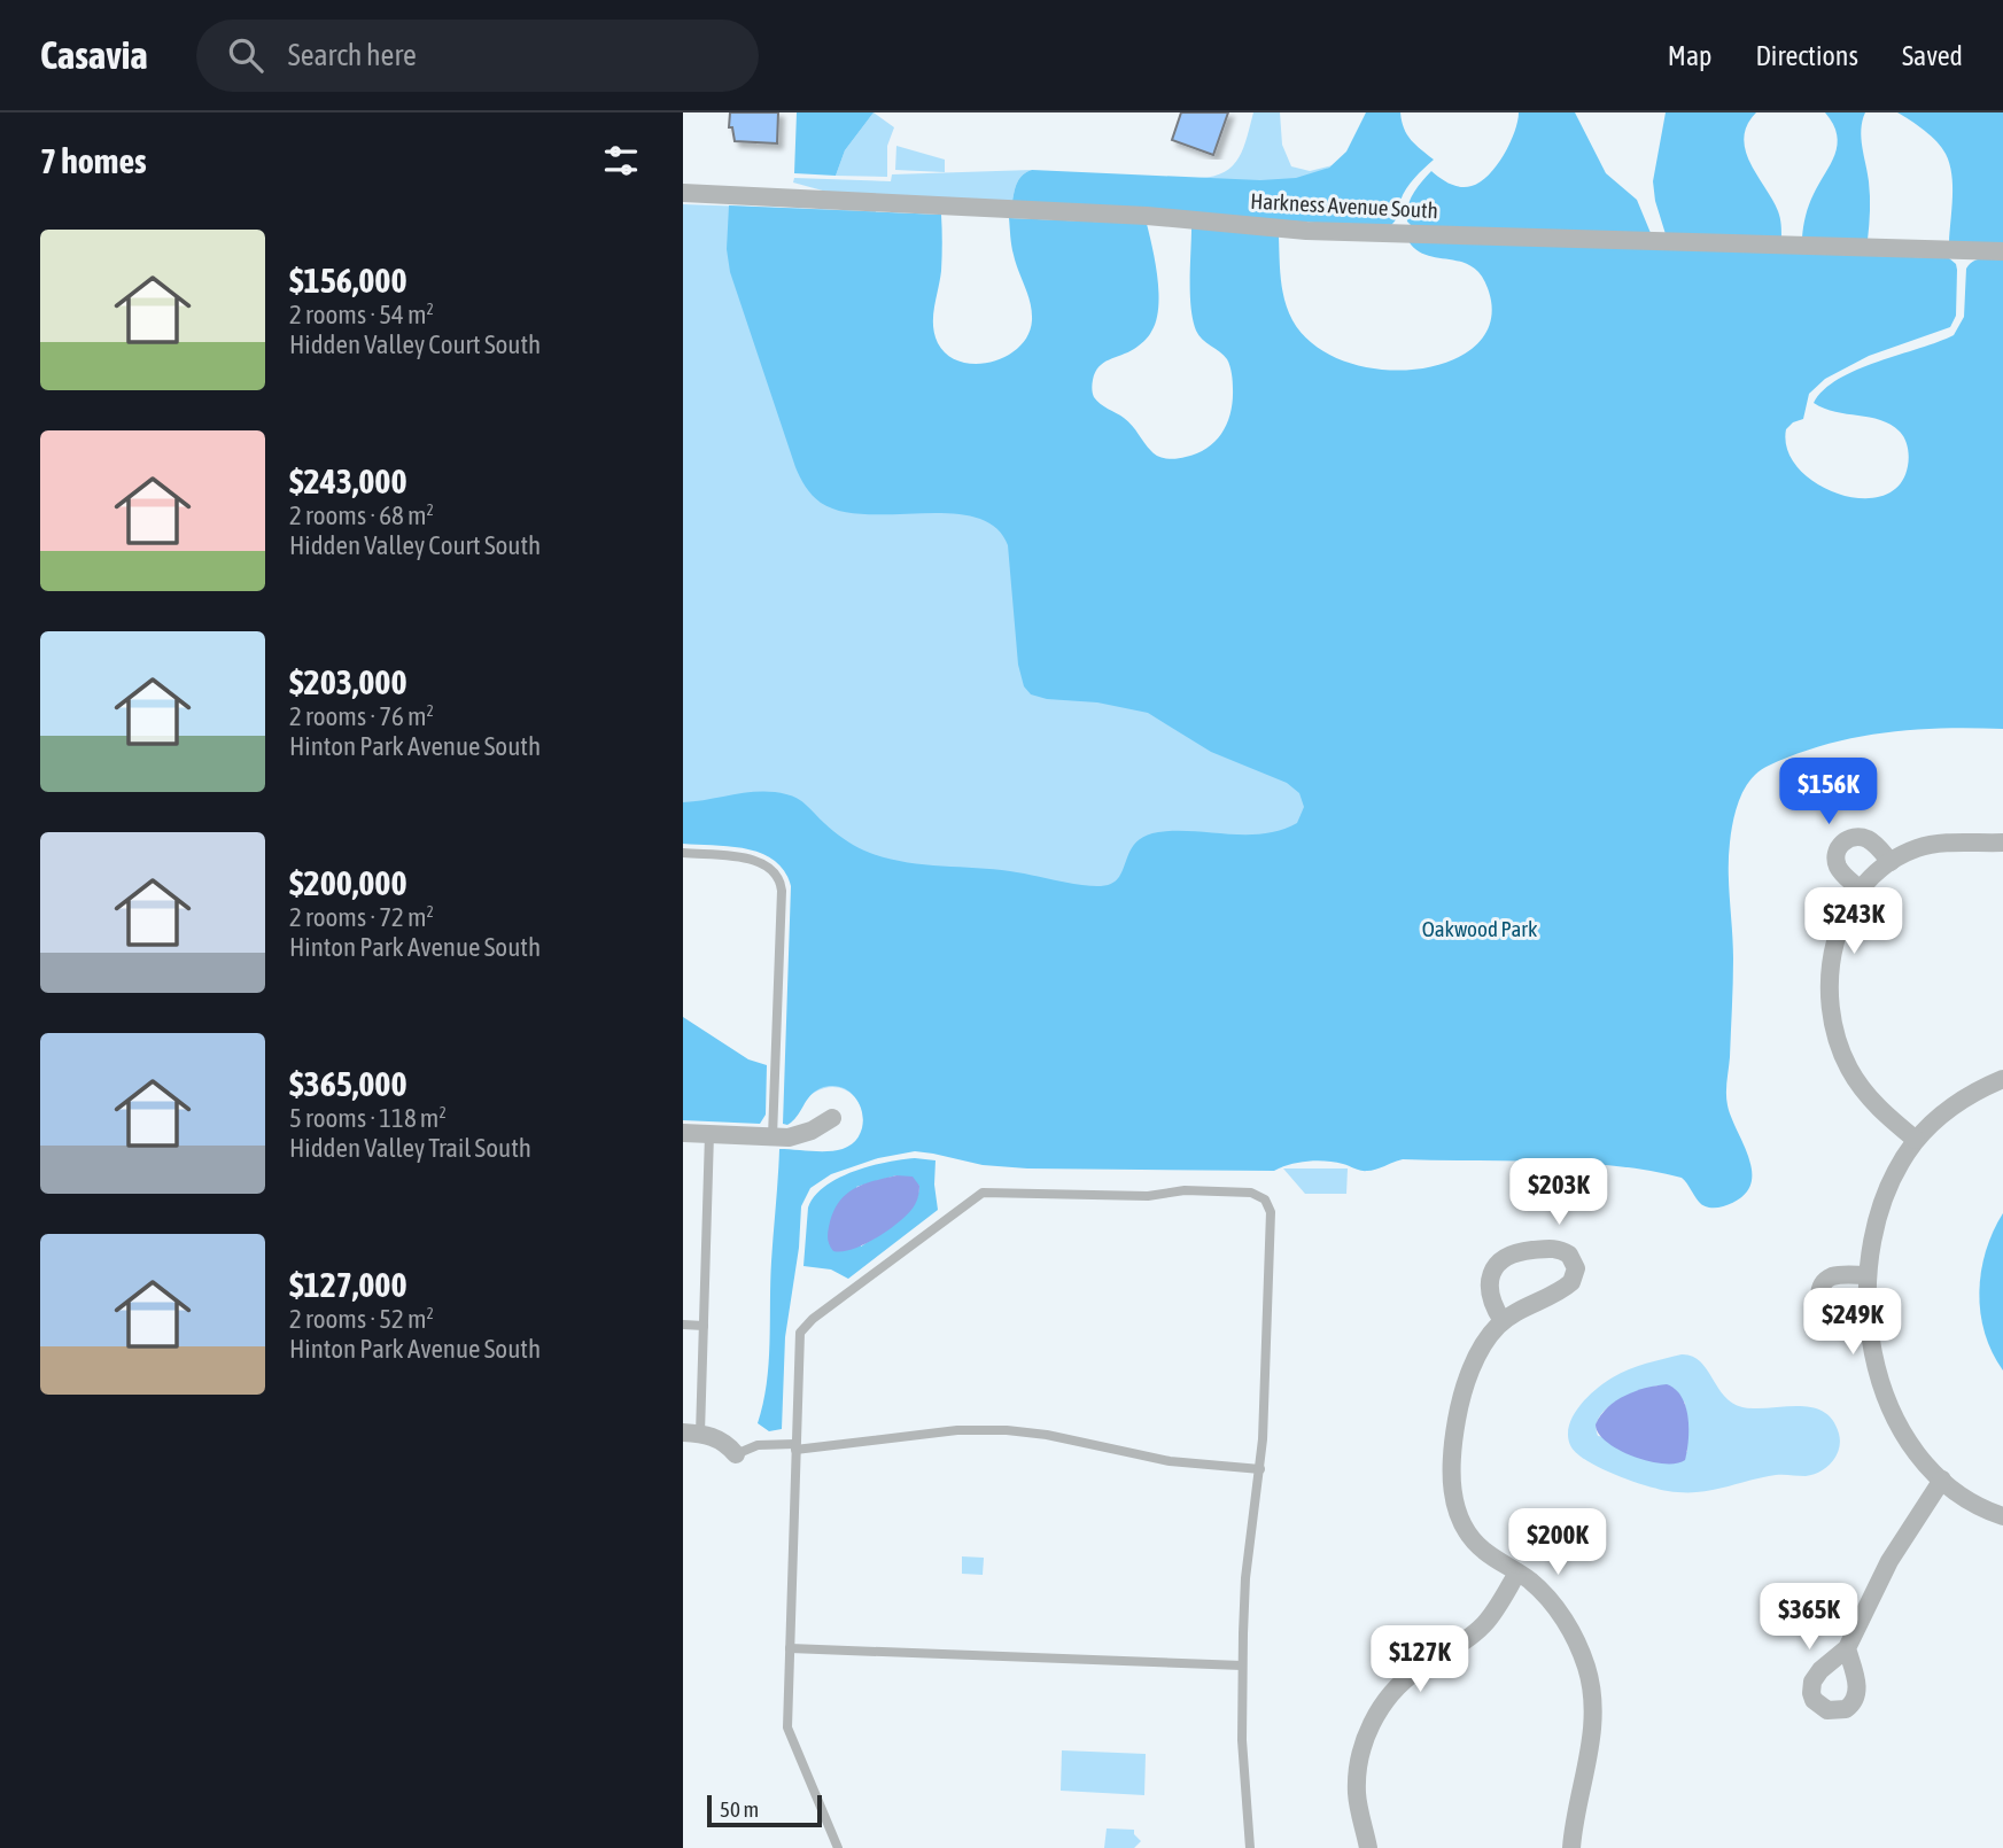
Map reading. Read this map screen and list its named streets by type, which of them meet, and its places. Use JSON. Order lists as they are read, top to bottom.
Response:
{
  "streets": {
    "street": ["Harkness Avenue South"]
  },
  "parks": ["Oakwood Park"],
  "scale_bar": "50 m",
  "page": {
    "header": "Casavia",
    "search": "Search here",
    "nav": ["Map", "Directions", "Saved"],
    "heading": "7 homes",
    "list": [
      {
        "name": "$156,000",
        "note": "2 rooms · 54 m² · Hidden Valley Court South"
      },
      {
        "name": "$243,000",
        "note": "2 rooms · 68 m² · Hidden Valley Court South"
      },
      {
        "name": "$203,000",
        "note": "2 rooms · 76 m² · Hinton Park Avenue South"
      },
      {
        "name": "$200,000",
        "note": "2 rooms · 72 m² · Hinton Park Avenue South"
      },
      {
        "name": "$365,000",
        "note": "5 rooms · 118 m² · Hidden Valley Trail South"
      },
      {
        "name": "$127,000",
        "note": "2 rooms · 52 m² · Hinton Park Avenue South"
      }
    ],
    "price": [
      "$156K",
      "$243K",
      "$203K",
      "$249K",
      "$200K",
      "$365K",
      "$127K"
    ],
    "scale": "50 m"
  }
}
